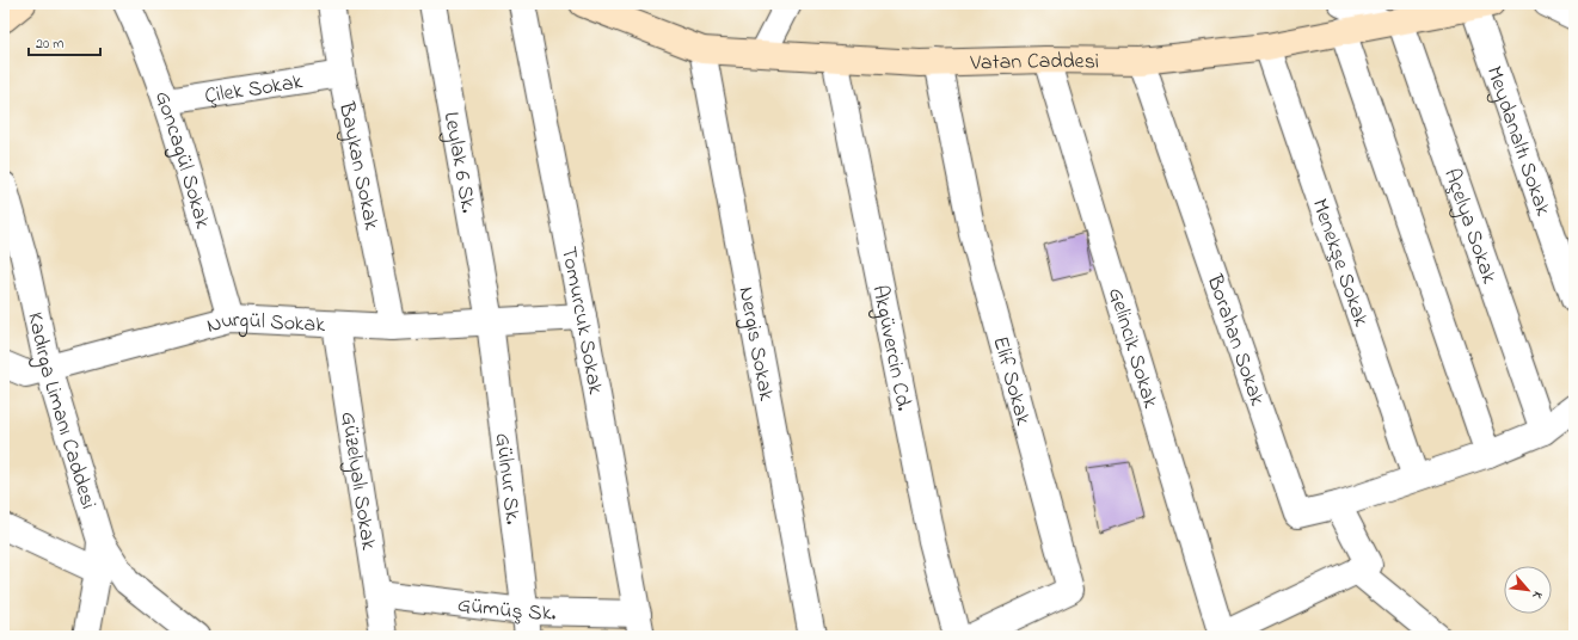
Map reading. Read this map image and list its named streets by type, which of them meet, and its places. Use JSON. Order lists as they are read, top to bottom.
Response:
{
  "streets": {
    "street": [
      "Vatan Caddesi",
      "Çilek Sokak",
      "Meydanaltı Sokak",
      "Goncagül Sokak",
      "Leylak 6 Sk.",
      "Baykan Sokak",
      "Açelya Sokak",
      "Menekşe Sokak",
      "Tomurcuk Sokak",
      "Nurgül Sokak",
      "Borahan Sokak",
      "Nergis Sokak",
      "Akgüvercin Cd.",
      "Gelincik Sokak",
      "Elif Sokak",
      "Kadırga Limanı Caddesi",
      "Gülnur Sk.",
      "Güzelyalı Sokak",
      "Gümüş Sk."
    ]
  },
  "crossings": [
    ["Vatan Caddesi", "Meydanaltı Sokak"],
    ["Vatan Caddesi", "Açelya Sokak"],
    ["Vatan Caddesi", "Menekşe Sokak"],
    ["Vatan Caddesi", "Borahan Sokak"],
    ["Vatan Caddesi", "Nergis Sokak"],
    ["Vatan Caddesi", "Akgüvercin Cd."],
    ["Vatan Caddesi", "Gelincik Sokak"],
    ["Vatan Caddesi", "Elif Sokak"],
    ["Çilek Sokak", "Goncagül Sokak"],
    ["Çilek Sokak", "Baykan Sokak"],
    ["Goncagül Sokak", "Nurgül Sokak"],
    ["Leylak 6 Sk.", "Nurgül Sokak"],
    ["Leylak 6 Sk.", "Gülnur Sk."],
    ["Baykan Sokak", "Nurgül Sokak"],
    ["Tomurcuk Sokak", "Nurgül Sokak"],
    ["Tomurcuk Sokak", "Gümüş Sk."],
    ["Nurgül Sokak", "Kadırga Limanı Caddesi"],
    ["Nurgül Sokak", "Gülnur Sk."],
    ["Nurgül Sokak", "Güzelyalı Sokak"],
    ["Gülnur Sk.", "Gümüş Sk."],
    ["Güzelyalı Sokak", "Gümüş Sk."]
  ],
  "scale_bar": "20 m",
  "north": "bottom right"
}
